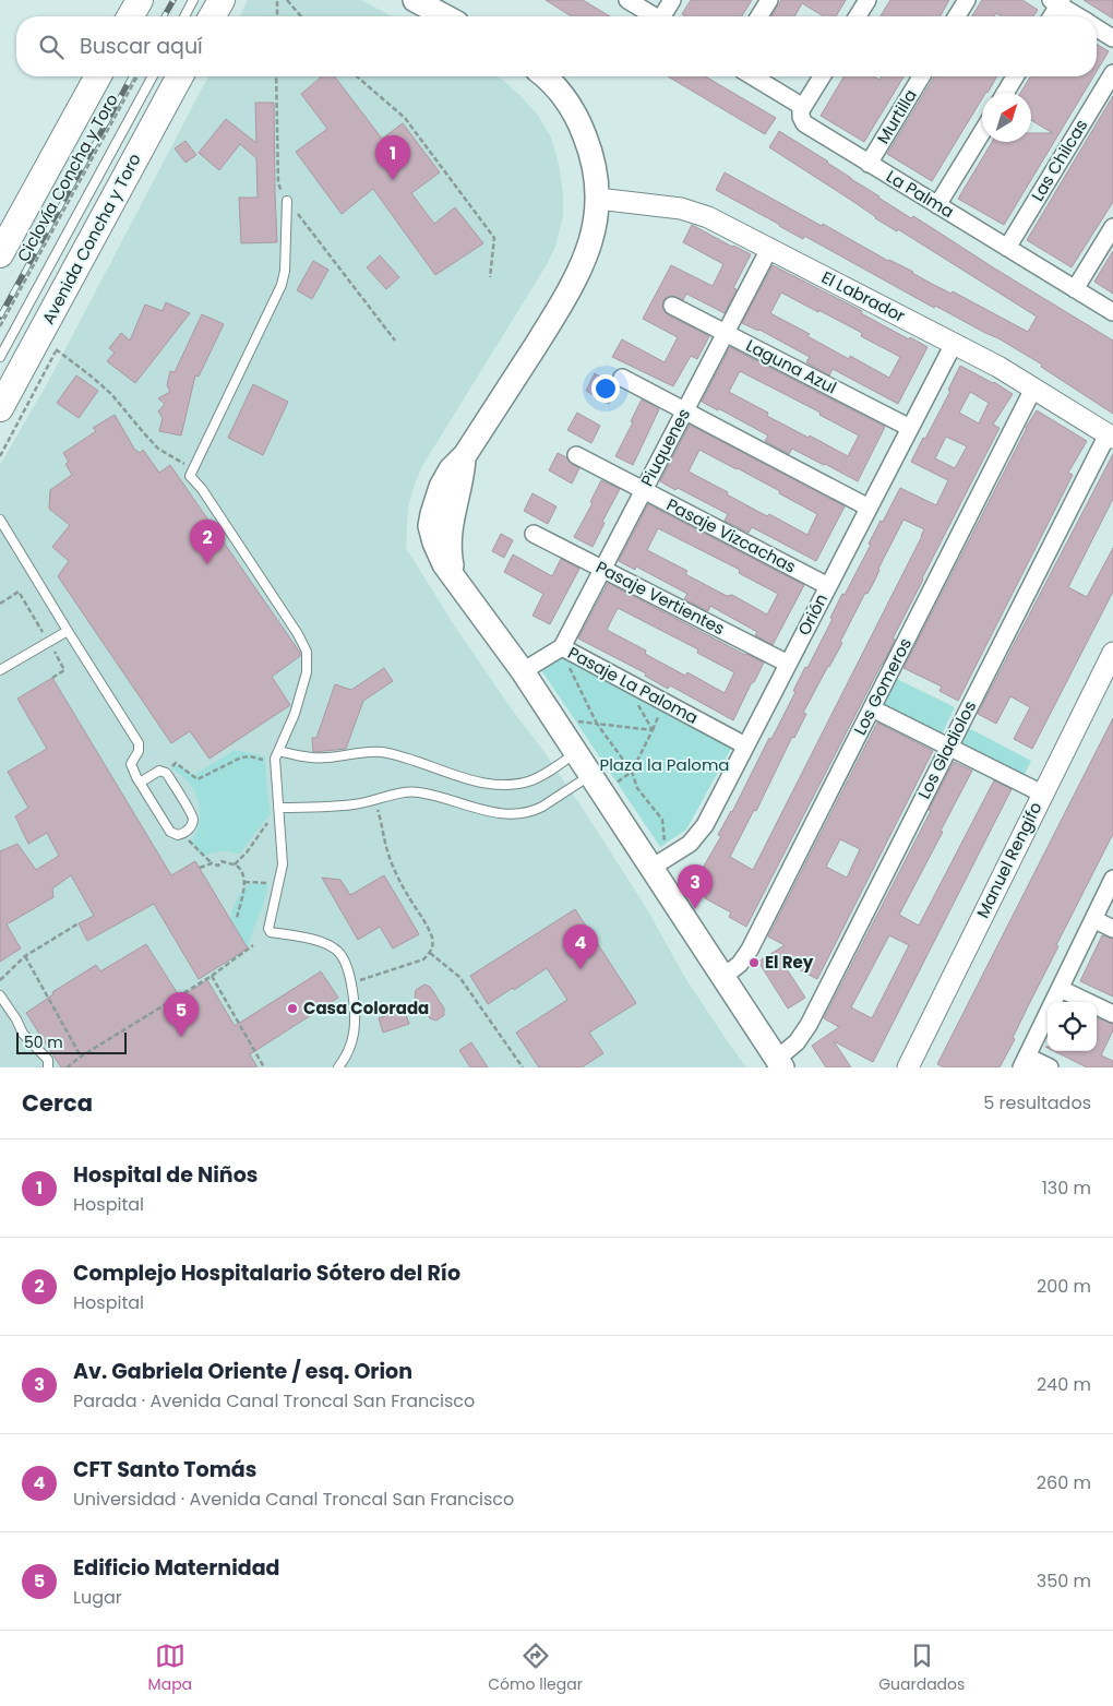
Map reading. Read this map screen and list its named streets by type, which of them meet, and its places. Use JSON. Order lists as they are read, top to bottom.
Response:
{
  "streets": {
    "main road": ["Avenida Concha y Toro"],
    "street": [
      "Murtilla",
      "Las Chilcas",
      "La Palma",
      "El Labrador",
      "Laguna Azul",
      "Piuquenes",
      "Pasaje Vizcachas",
      "Pasaje Vertientes",
      "Orión",
      "Pasaje La Paloma",
      "Los Gomeros",
      "Los Gladiolos",
      "Manuel Rengifo"
    ],
    "path": ["Ciclovía Concha y Toro"]
  },
  "crossings": [
    ["Murtilla", "La Palma"],
    ["Las Chilcas", "La Palma"],
    ["El Labrador", "Piuquenes"],
    ["El Labrador", "Orión"],
    ["El Labrador", "Los Gomeros"],
    ["El Labrador", "Los Gladiolos"],
    ["Laguna Azul", "Piuquenes"],
    ["Laguna Azul", "Orión"],
    ["Piuquenes", "Pasaje Vizcachas"],
    ["Piuquenes", "Pasaje Vertientes"],
    ["Piuquenes", "Pasaje La Paloma"],
    ["Pasaje Vizcachas", "Orión"],
    ["Pasaje Vertientes", "Orión"],
    ["Orión", "Pasaje La Paloma"]
  ],
  "parks": ["Plaza la Paloma"],
  "places": ["El Rey", "Casa Colorada"],
  "scale_bar": "50 m",
  "north": "top right",
  "page": {
    "search": "Buscar aquí",
    "pins": [
      "1",
      "2",
      "3",
      "4",
      "5"
    ],
    "scale": "50 m",
    "heading": ["Cerca", "5 resultados"],
    "list": [
      {
        "mark": "1",
        "name": "Hospital de Niños",
        "note": "Hospital",
        "value": "130 m"
      },
      {
        "mark": "2",
        "name": "Complejo Hospitalario Sótero del Río",
        "note": "Hospital",
        "value": "200 m"
      },
      {
        "mark": "3",
        "name": "Av. Gabriela Oriente / esq. Orion",
        "note": "Parada · Avenida Canal Troncal San Francisco",
        "value": "240 m"
      },
      {
        "mark": "4",
        "name": "CFT Santo Tomás",
        "note": "Universidad · Avenida Canal Troncal San Francisco",
        "value": "260 m"
      },
      {
        "mark": "5",
        "name": "Edificio Maternidad",
        "note": "Lugar",
        "value": "350 m"
      }
    ],
    "nav": ["Mapa", "Cómo llegar", "Guardados"]
  }
}
